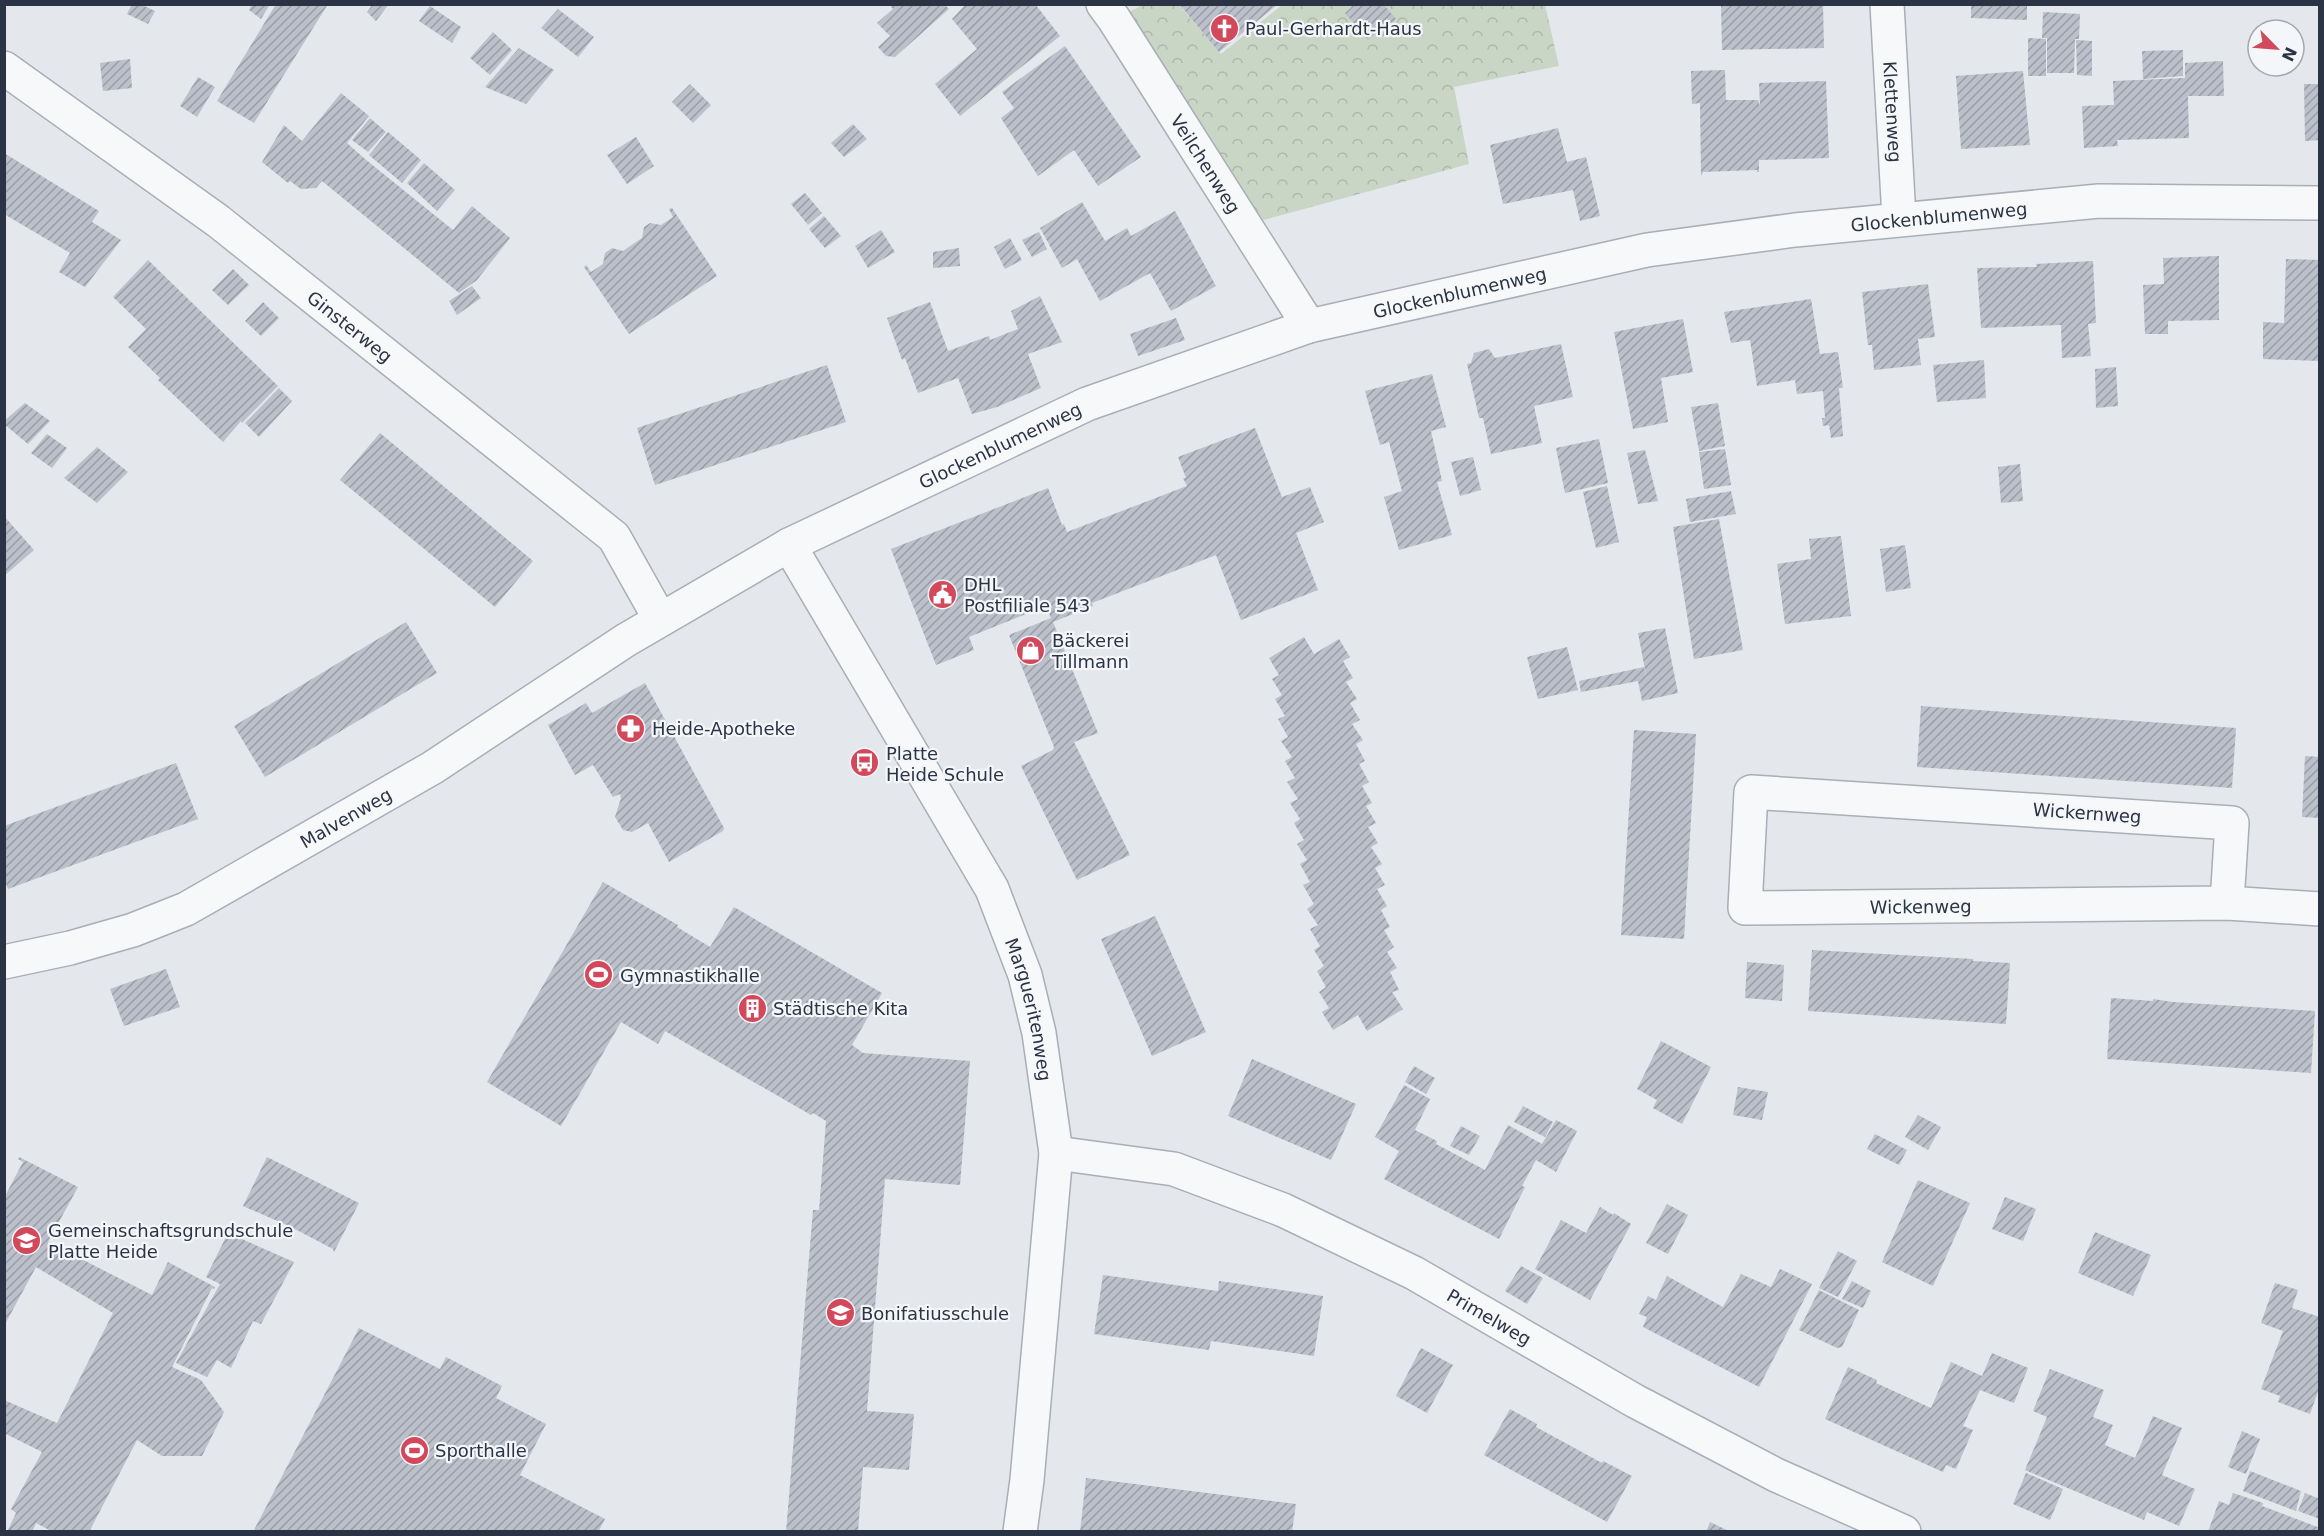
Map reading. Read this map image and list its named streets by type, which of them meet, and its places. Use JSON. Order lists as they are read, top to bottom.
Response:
{
  "streets": {
    "street": [
      "Klettenweg",
      "Veilchenweg",
      "Glockenblumenweg",
      "Ginsterweg",
      "Wickernweg",
      "Malvenweg",
      "Wickenweg",
      "Margueritenweg",
      "Primelweg"
    ]
  },
  "crossings": [
    ["Klettenweg", "Glockenblumenweg"],
    ["Veilchenweg", "Glockenblumenweg"],
    ["Glockenblumenweg", "Ginsterweg"],
    ["Glockenblumenweg", "Malvenweg"],
    ["Glockenblumenweg", "Margueritenweg"],
    ["Ginsterweg", "Malvenweg"],
    ["Wickernweg", "Wickenweg"],
    ["Margueritenweg", "Primelweg"]
  ],
  "places": {
    "church": ["Paul-Gerhardt-Haus"],
    "public building": ["DHL Postfiliale 543"],
    "shop": ["Bäckerei Tillmann"],
    "pharmacy": ["Heide-Apotheke"],
    "bus stop": ["Platte Heide Schule"],
    "sports": ["Gymnastikhalle", "Sporthalle"],
    "building": ["Städtische Kita"],
    "school or university": ["Gemeinschaftsgrundschule Platte Heide", "Bonifatiusschule"]
  },
  "north": "bottom right"
}
